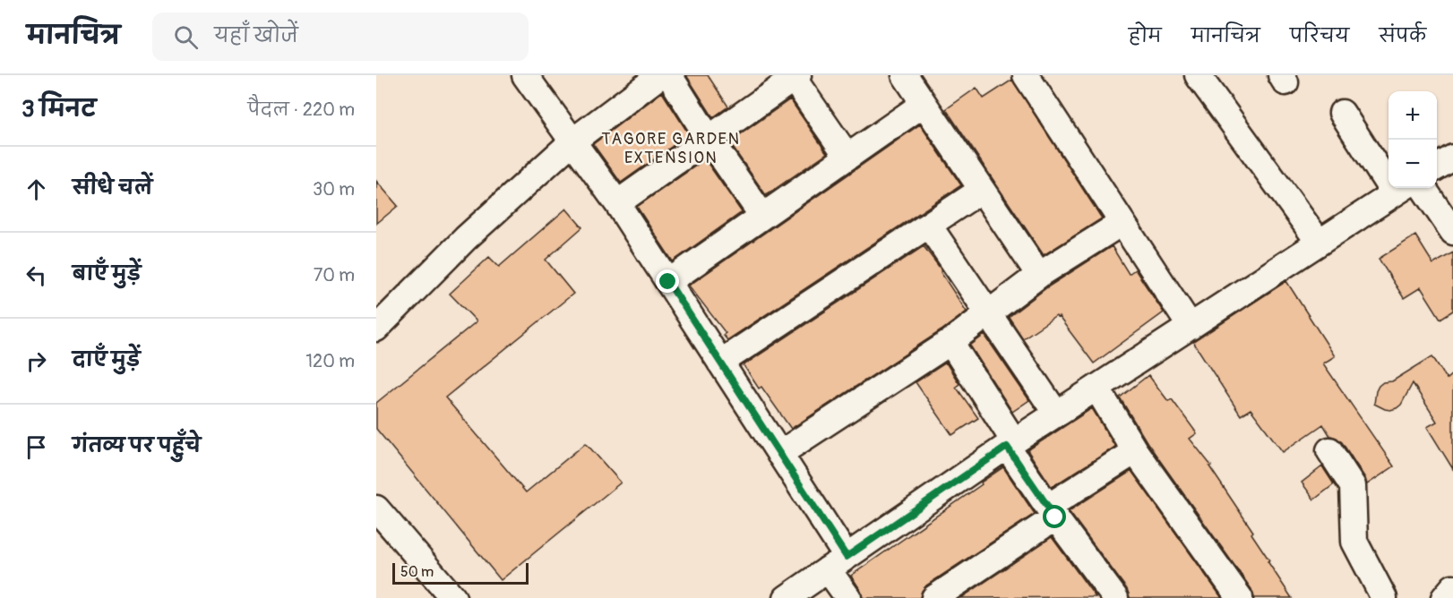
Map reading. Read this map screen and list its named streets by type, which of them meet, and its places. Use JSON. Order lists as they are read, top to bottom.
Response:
{
  "districts": ["TAGORE GARDEN EXTENSION"],
  "scale_bar": "50 m",
  "page": {
    "header": "मानचित्र",
    "search": "यहाँ खोजें",
    "nav": [
      "होम",
      "मानचित्र",
      "परिचय",
      "संपर्क"
    ],
    "heading": ["3 मिनट", "पैदल · 220 m"],
    "map_buttons": ["+", "−"],
    "list": [
      ["सीधे चलें", "30 m"],
      ["बाएँ मुड़ें", "70 m"],
      ["दाएँ मुड़ें", "120 m"],
      "गंतव्य पर पहुँचे"
    ],
    "scale": "50 m"
  }
}
